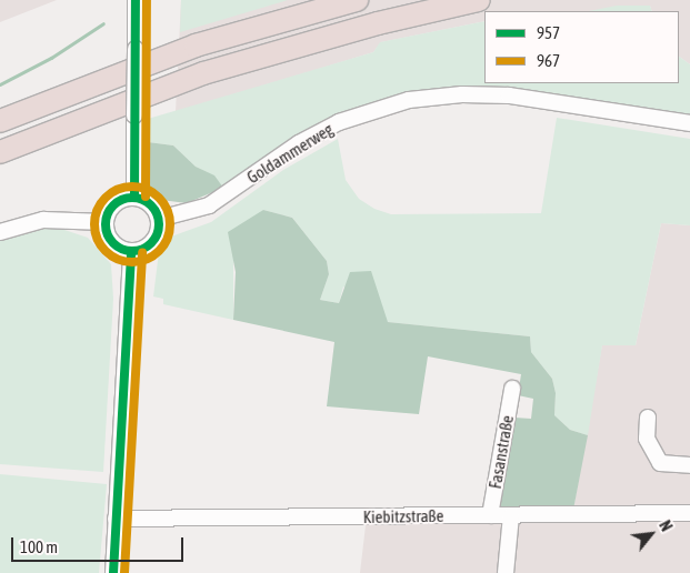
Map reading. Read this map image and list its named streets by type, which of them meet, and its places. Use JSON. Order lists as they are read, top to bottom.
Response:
{
  "streets": {
    "street": ["Goldammerweg", "Fasanstraße", "Kiebitzstraße"]
  },
  "crossings": [
    ["Fasanstraße", "Kiebitzstraße"]
  ],
  "lines": ["transit line 957", "transit line 967"],
  "legend": ["957", "967"],
  "scale_bar": "100 m",
  "north": "top right"
}
